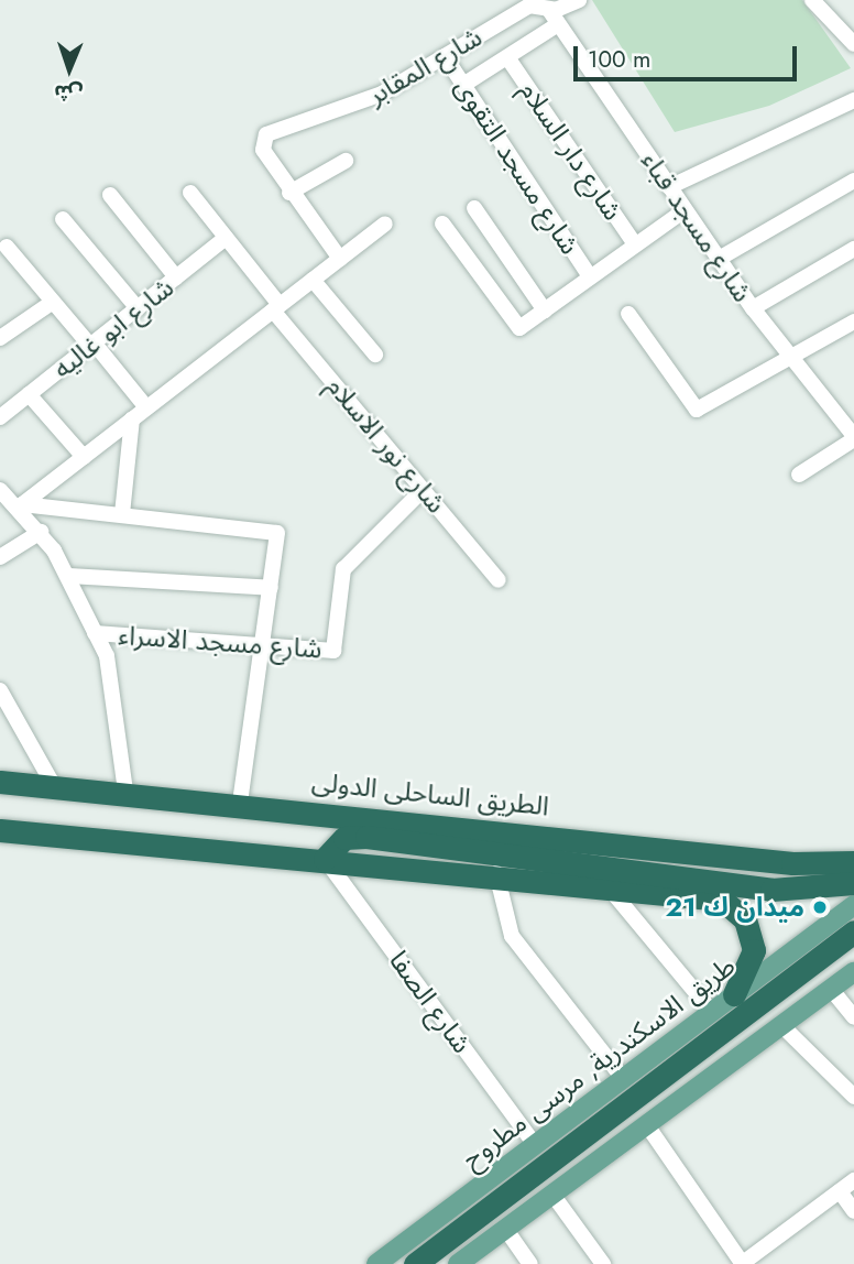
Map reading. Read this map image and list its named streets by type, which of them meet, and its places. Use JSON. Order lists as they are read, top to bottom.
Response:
{
  "streets": {
    "highway": ["الطريق الساحلى الدولى"],
    "main road": ["طريق الاسكندرية, مرسى مطروح"],
    "street": [
      "شارع المقابر",
      "شارع دار السلام",
      "شارع مسجد التقوى",
      "شارع مسجد قباء",
      "شارع ابو غاليه",
      "شارع نور الاسلام",
      "شارع مسجد الاسراء",
      "شارع الصفا"
    ]
  },
  "crossings": [
    ["شارع المقابر", "شارع مسجد التقوى"],
    ["شارع المقابر", "شارع مسجد قباء"],
    ["شارع ابو غاليه", "شارع نور الاسلام"],
    ["شارع نور الاسلام", "شارع مسجد الاسراء"],
    ["شارع الصفا", "طريق الاسكندرية, مرسى مطروح"]
  ],
  "places": ["ميدان ك 21"],
  "scale_bar": "100 m",
  "north": "bottom"
}
